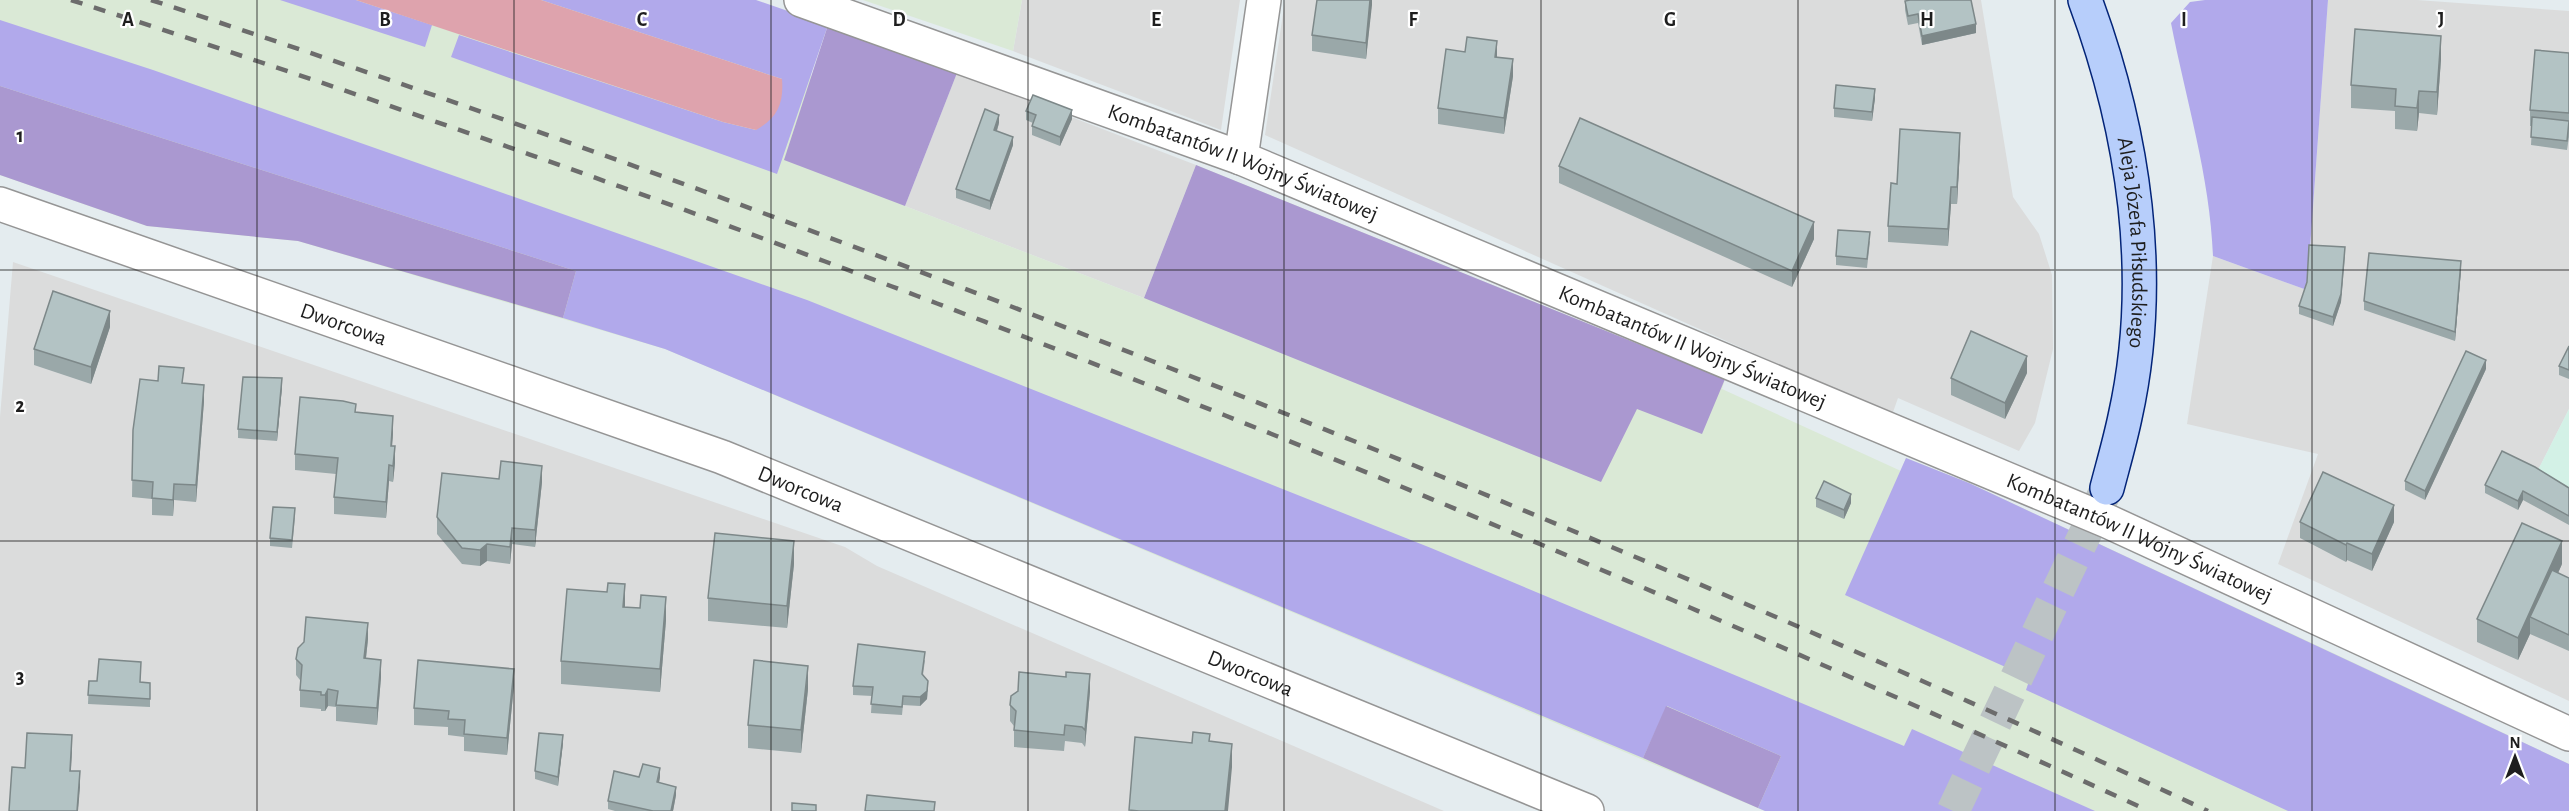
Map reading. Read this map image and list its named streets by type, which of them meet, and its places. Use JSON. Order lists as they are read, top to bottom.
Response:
{
  "streets": {
    "main road": ["Aleja Józefa Piłsudskiego"],
    "street": ["Kombatantów II Wojny Światowej", "Dworcowa"]
  },
  "north": "top",
  "grid": {
    "columns": [
      "A",
      "B",
      "C",
      "D",
      "E",
      "F",
      "G",
      "H",
      "I",
      "J"
    ],
    "rows": ["1", "2", "3"]
  }
}
